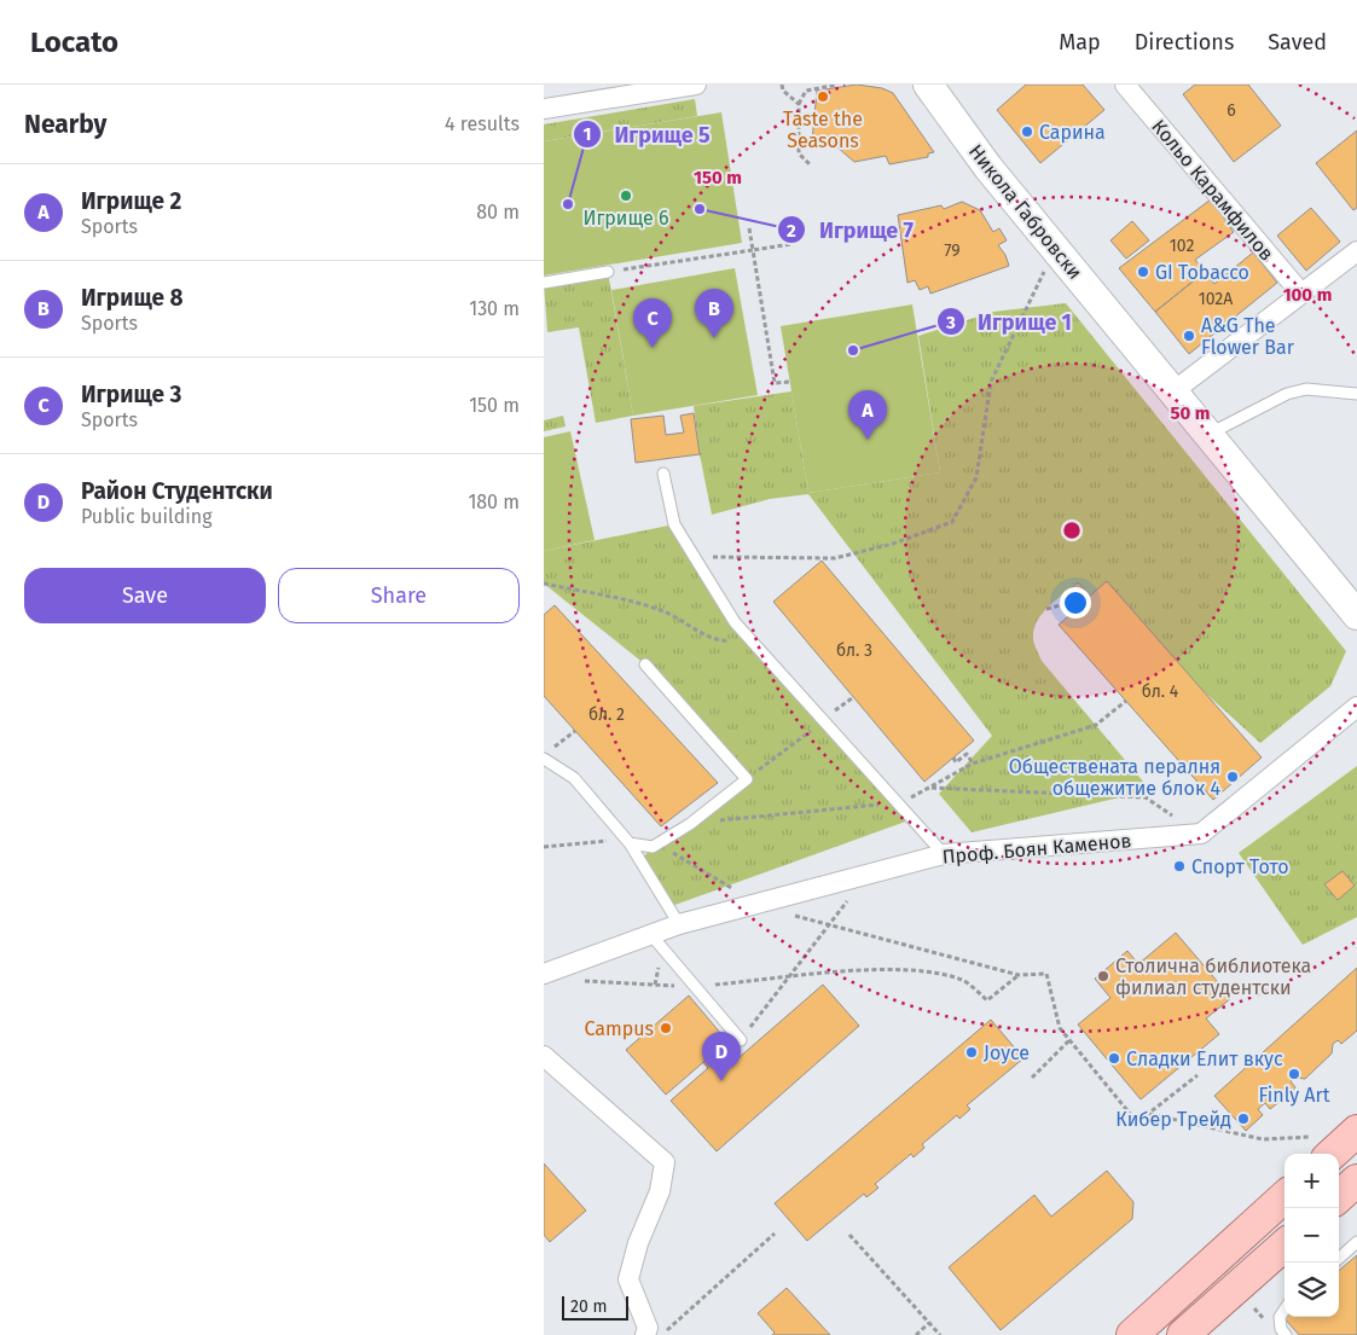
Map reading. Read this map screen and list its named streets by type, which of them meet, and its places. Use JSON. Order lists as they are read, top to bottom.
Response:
{
  "streets": {
    "street": ["Кольо Карамфилов", "Никола Габровски", "Проф. Боян Каменов"]
  },
  "places": [
    "Taste the Seasons",
    "Сарина",
    "Игрище 6",
    "Игрище 5",
    "Игрище 7",
    "GI Tobacco",
    "A&G The Flower Bar",
    "Игрище 1",
    "Обществената пералня общежитие блок 4",
    "Спорт Тото",
    "Столична библиотека филиал студентски",
    "Campus",
    "Joyce",
    "Сладки Елит вкус",
    "Finly Art",
    "Кибер Трейд"
  ],
  "house_numbers": [
    "6",
    "102",
    "79",
    "102А",
    "бл. 3",
    "бл. 4",
    "бл. 2"
  ],
  "scale_bar": "20 m",
  "page": {
    "header": "Locato",
    "nav": ["Map", "Directions", "Saved"],
    "heading": ["Nearby", "4 results"],
    "list": [
      {
        "mark": "A",
        "name": "Игрище 2",
        "note": "Sports",
        "value": "80 m"
      },
      {
        "mark": "B",
        "name": "Игрище 8",
        "note": "Sports",
        "value": "130 m"
      },
      {
        "mark": "C",
        "name": "Игрище 3",
        "note": "Sports",
        "value": "150 m"
      },
      {
        "mark": "D",
        "name": "Район Студентски",
        "note": "Public building",
        "value": "180 m"
      }
    ],
    "pins": [
      "B",
      "C",
      "A",
      "D"
    ],
    "buttons": ["Save", "Share"],
    "map_buttons": ["+", "−"],
    "scale": "20 m"
  },
  "rings": ["150 m", "100 m", "50 m"]
}
